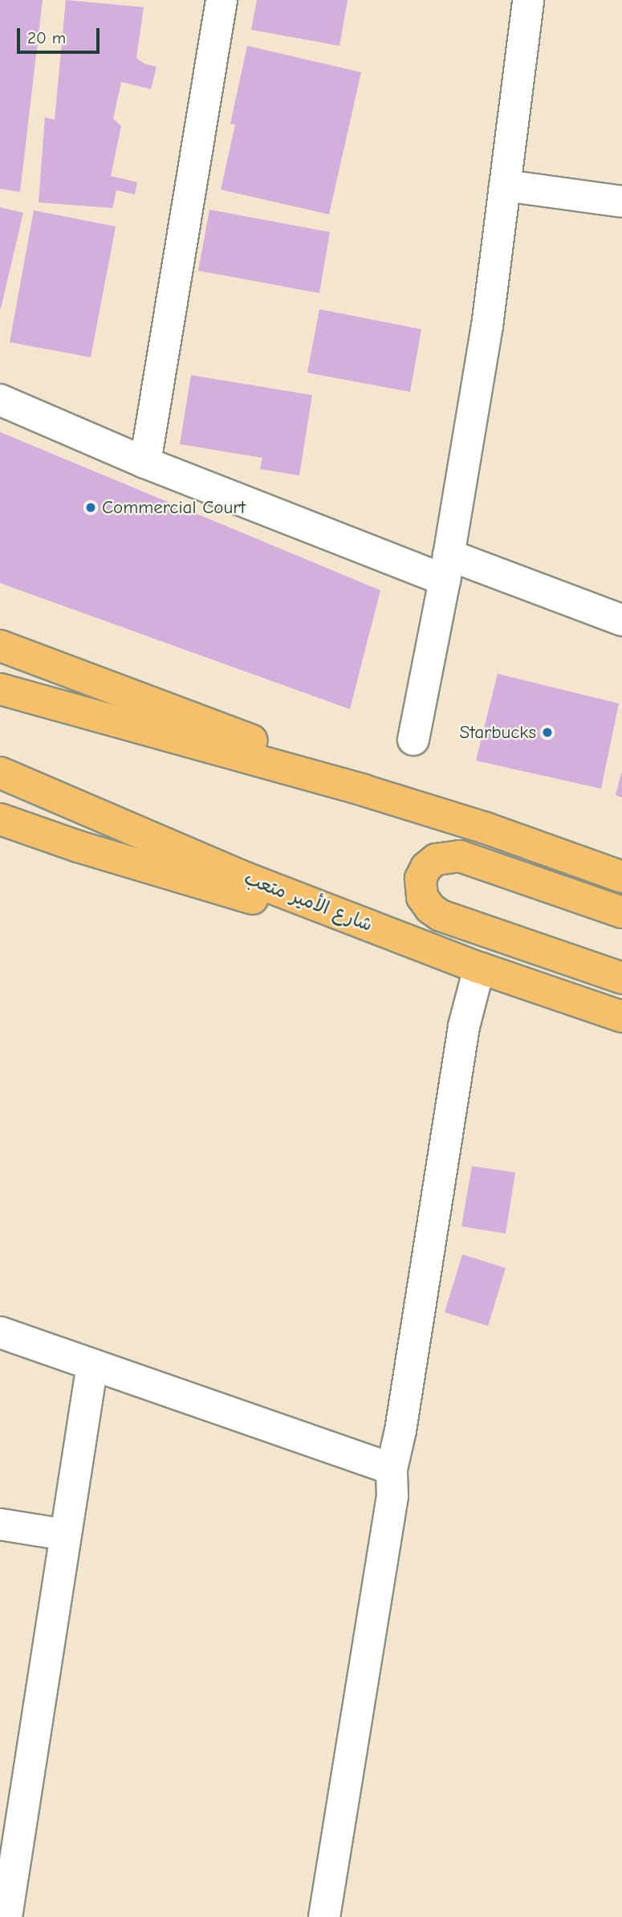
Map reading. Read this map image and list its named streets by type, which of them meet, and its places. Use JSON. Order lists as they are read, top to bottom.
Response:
{
  "streets": {
    "main road": ["شارع الأمير متعب"]
  },
  "places": ["Commercial Court", "Starbucks"],
  "scale_bar": "20 m"
}
